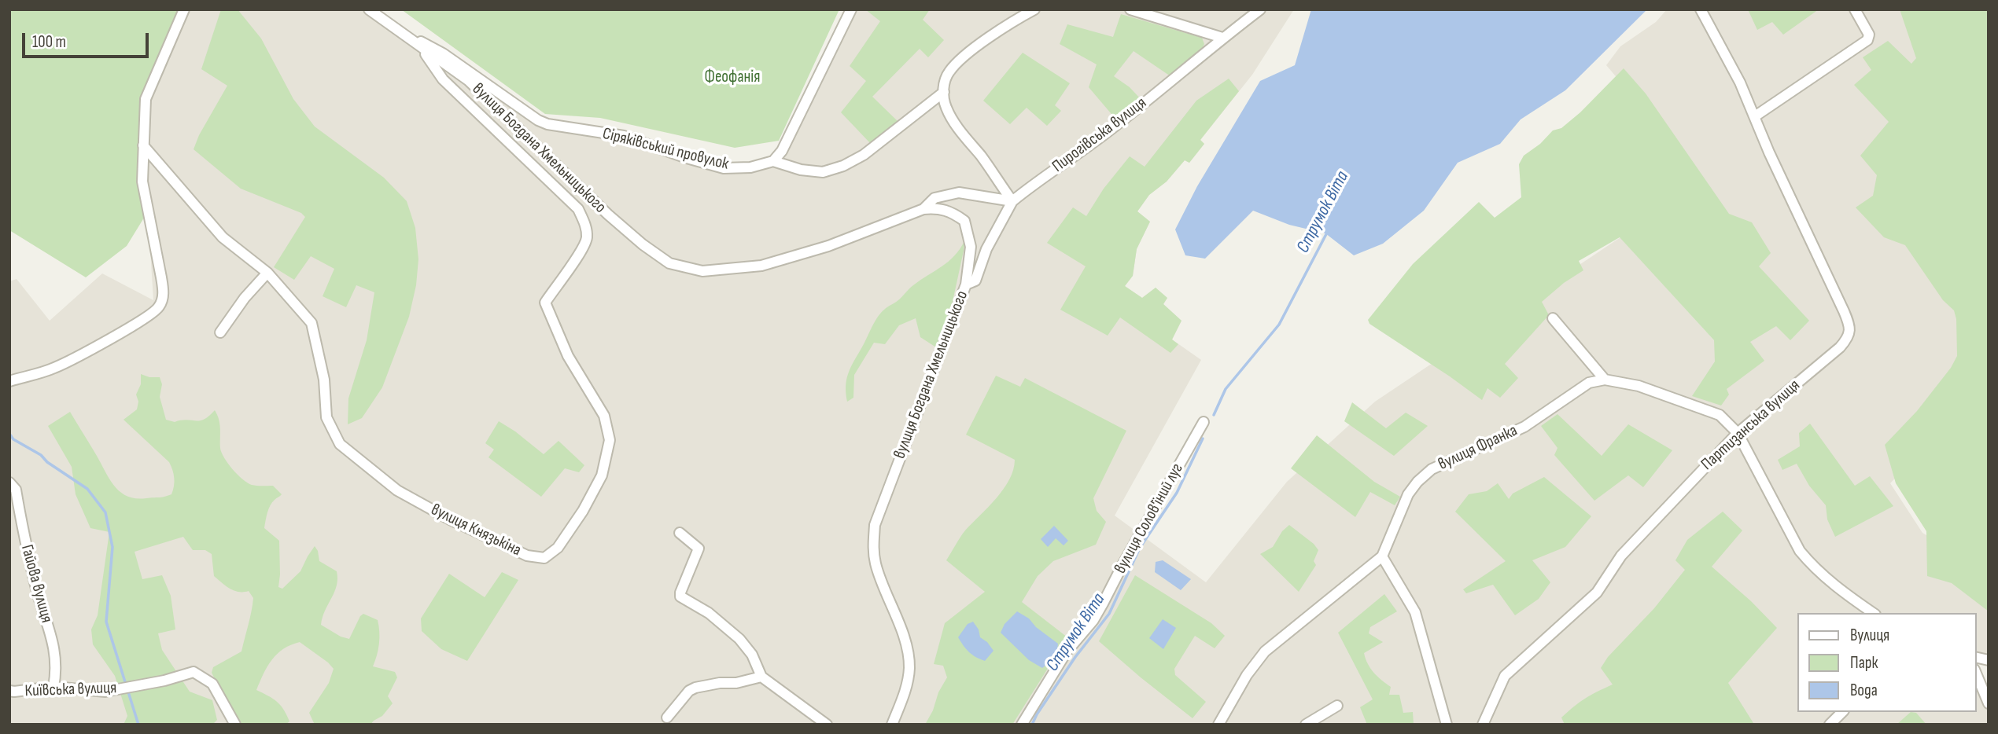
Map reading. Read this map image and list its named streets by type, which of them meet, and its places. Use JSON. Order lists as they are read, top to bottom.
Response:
{
  "streets": {
    "street": [
      "Пирогівська вулиця",
      "вулиця Богдана Хмельницького",
      "Сіряківський провулок",
      "Партизанська вулиця",
      "вулиця Франка",
      "вулиця Солов'їний луг",
      "вулиця Князькіна",
      "Гайова вулиця",
      "Київська вулиця"
    ]
  },
  "crossings": [
    ["вулиця Богдана Хмельницького", "Сіряківський провулок"],
    ["вулиця Богдана Хмельницького", "вулиця Князькіна"],
    ["Гайова вулиця", "Київська вулиця"]
  ],
  "water": ["Струмок Віта"],
  "parks": ["Феофанія"],
  "legend": ["Вулиця", "Парк", "Вода"],
  "scale_bar": "100 m"
}
